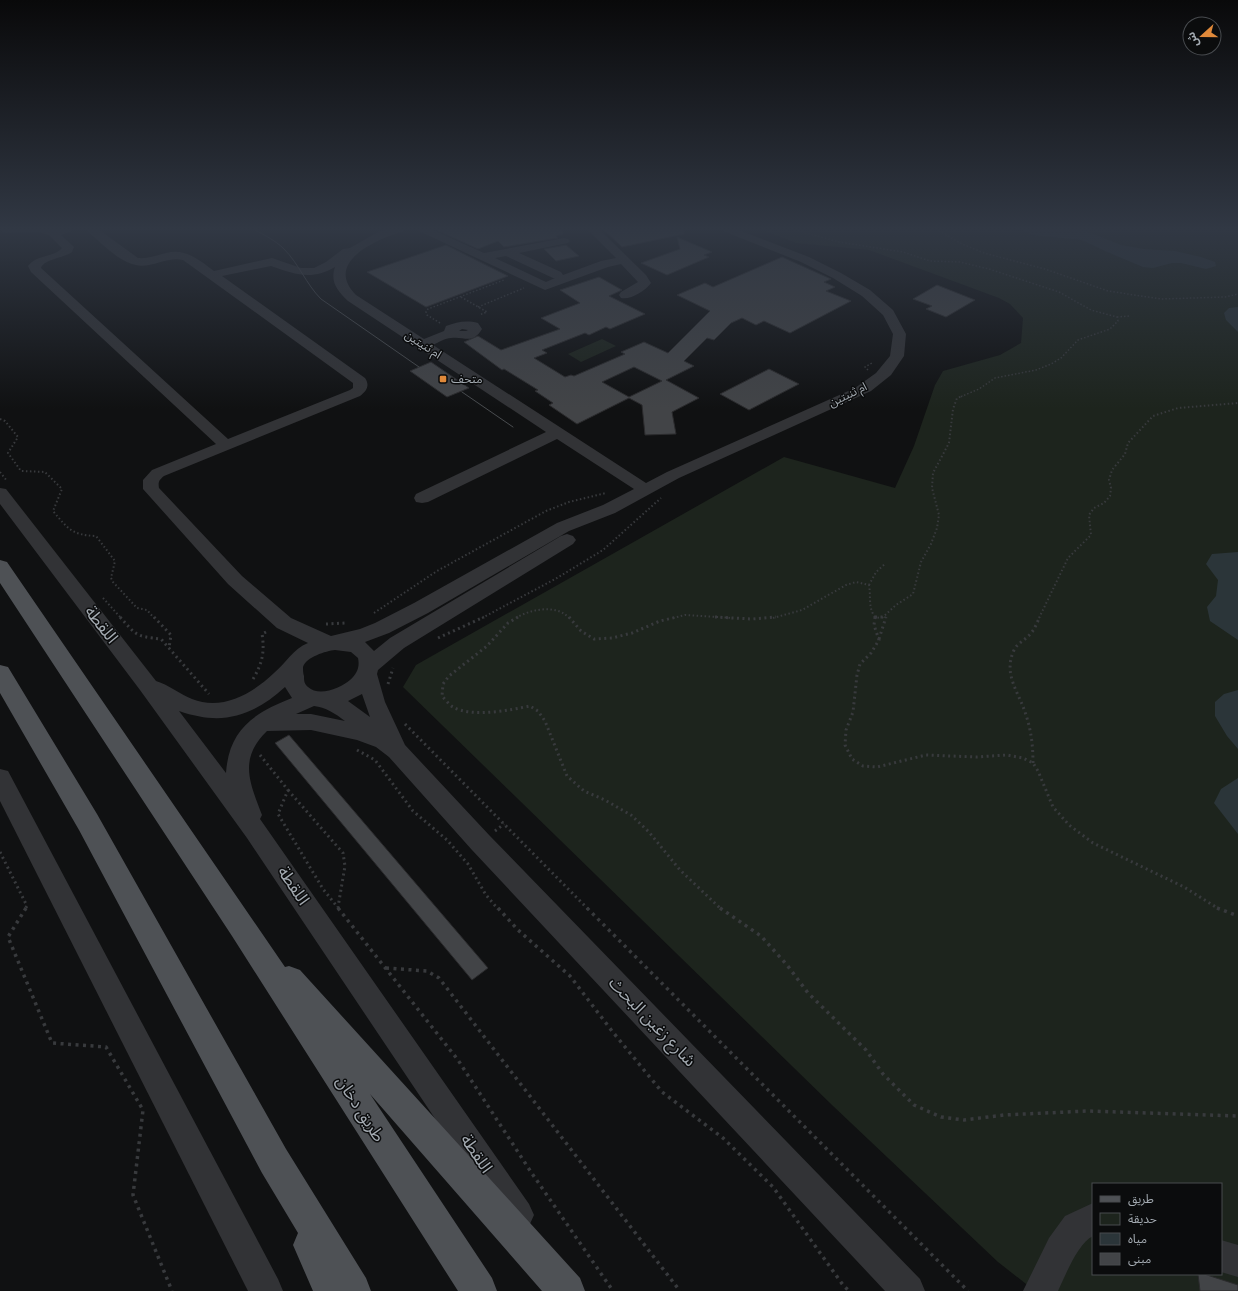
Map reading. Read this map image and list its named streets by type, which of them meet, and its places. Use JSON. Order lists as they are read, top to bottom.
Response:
{
  "streets": {
    "main road": ["طريق دخان"],
    "street": ["ام ثنيتين", "اللقطة", "شارع زغين البحث"]
  },
  "crossings": [
    ["ام ثنيتين", "شارع زغين البحث"]
  ],
  "places": {
    "transit": ["متحف"]
  },
  "legend": [
    "طريق",
    "حديقة",
    "مياه",
    "مبنى"
  ],
  "north": "left"
}
